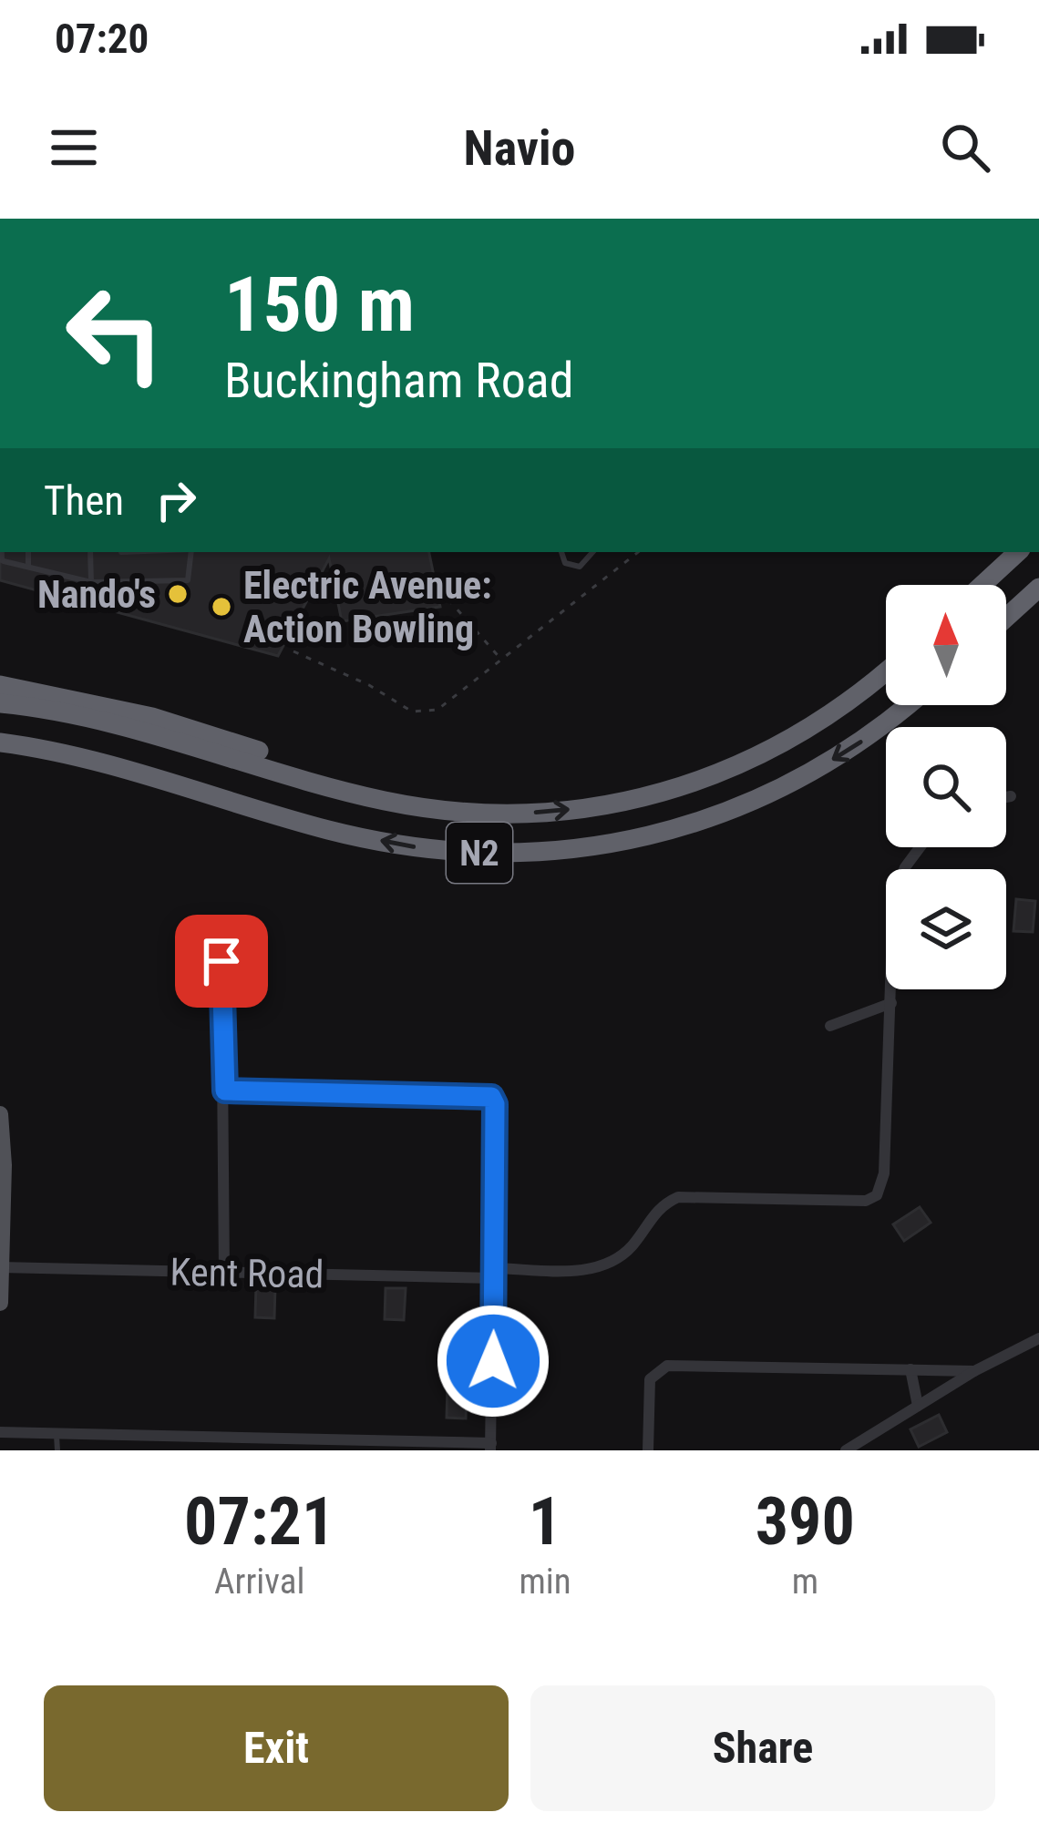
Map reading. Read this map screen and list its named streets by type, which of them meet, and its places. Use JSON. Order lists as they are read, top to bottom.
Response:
{
  "streets": {
    "highway": ["N2"],
    "street": ["Kent Road"]
  },
  "places": ["Nando's", "Electric Avenue: Action Bowling"],
  "north": "top",
  "page": {
    "status": "07:20",
    "header": "Navio",
    "turn": ["150 m", "Buckingham Road"],
    "then": "Then",
    "eta": [
      "07:21",
      "Arrival",
      "1",
      "min",
      "390",
      "m"
    ],
    "buttons": ["Exit", "Share"]
  }
}
